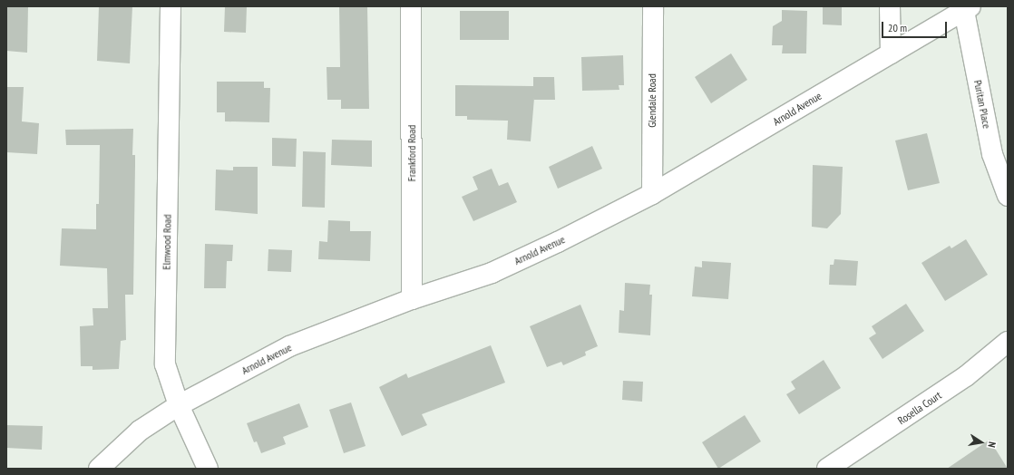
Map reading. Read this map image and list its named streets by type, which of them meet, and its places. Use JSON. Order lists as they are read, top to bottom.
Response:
{
  "streets": {
    "street": [
      "Glendale Road",
      "Puritan Place",
      "Arnold Avenue",
      "Frankford Road",
      "Elmwood Road",
      "Rosella Court"
    ]
  },
  "crossings": [
    ["Glendale Road", "Arnold Avenue"],
    ["Puritan Place", "Arnold Avenue"],
    ["Arnold Avenue", "Frankford Road"],
    ["Arnold Avenue", "Elmwood Road"]
  ],
  "scale_bar": "20 m",
  "north": "right"
}
